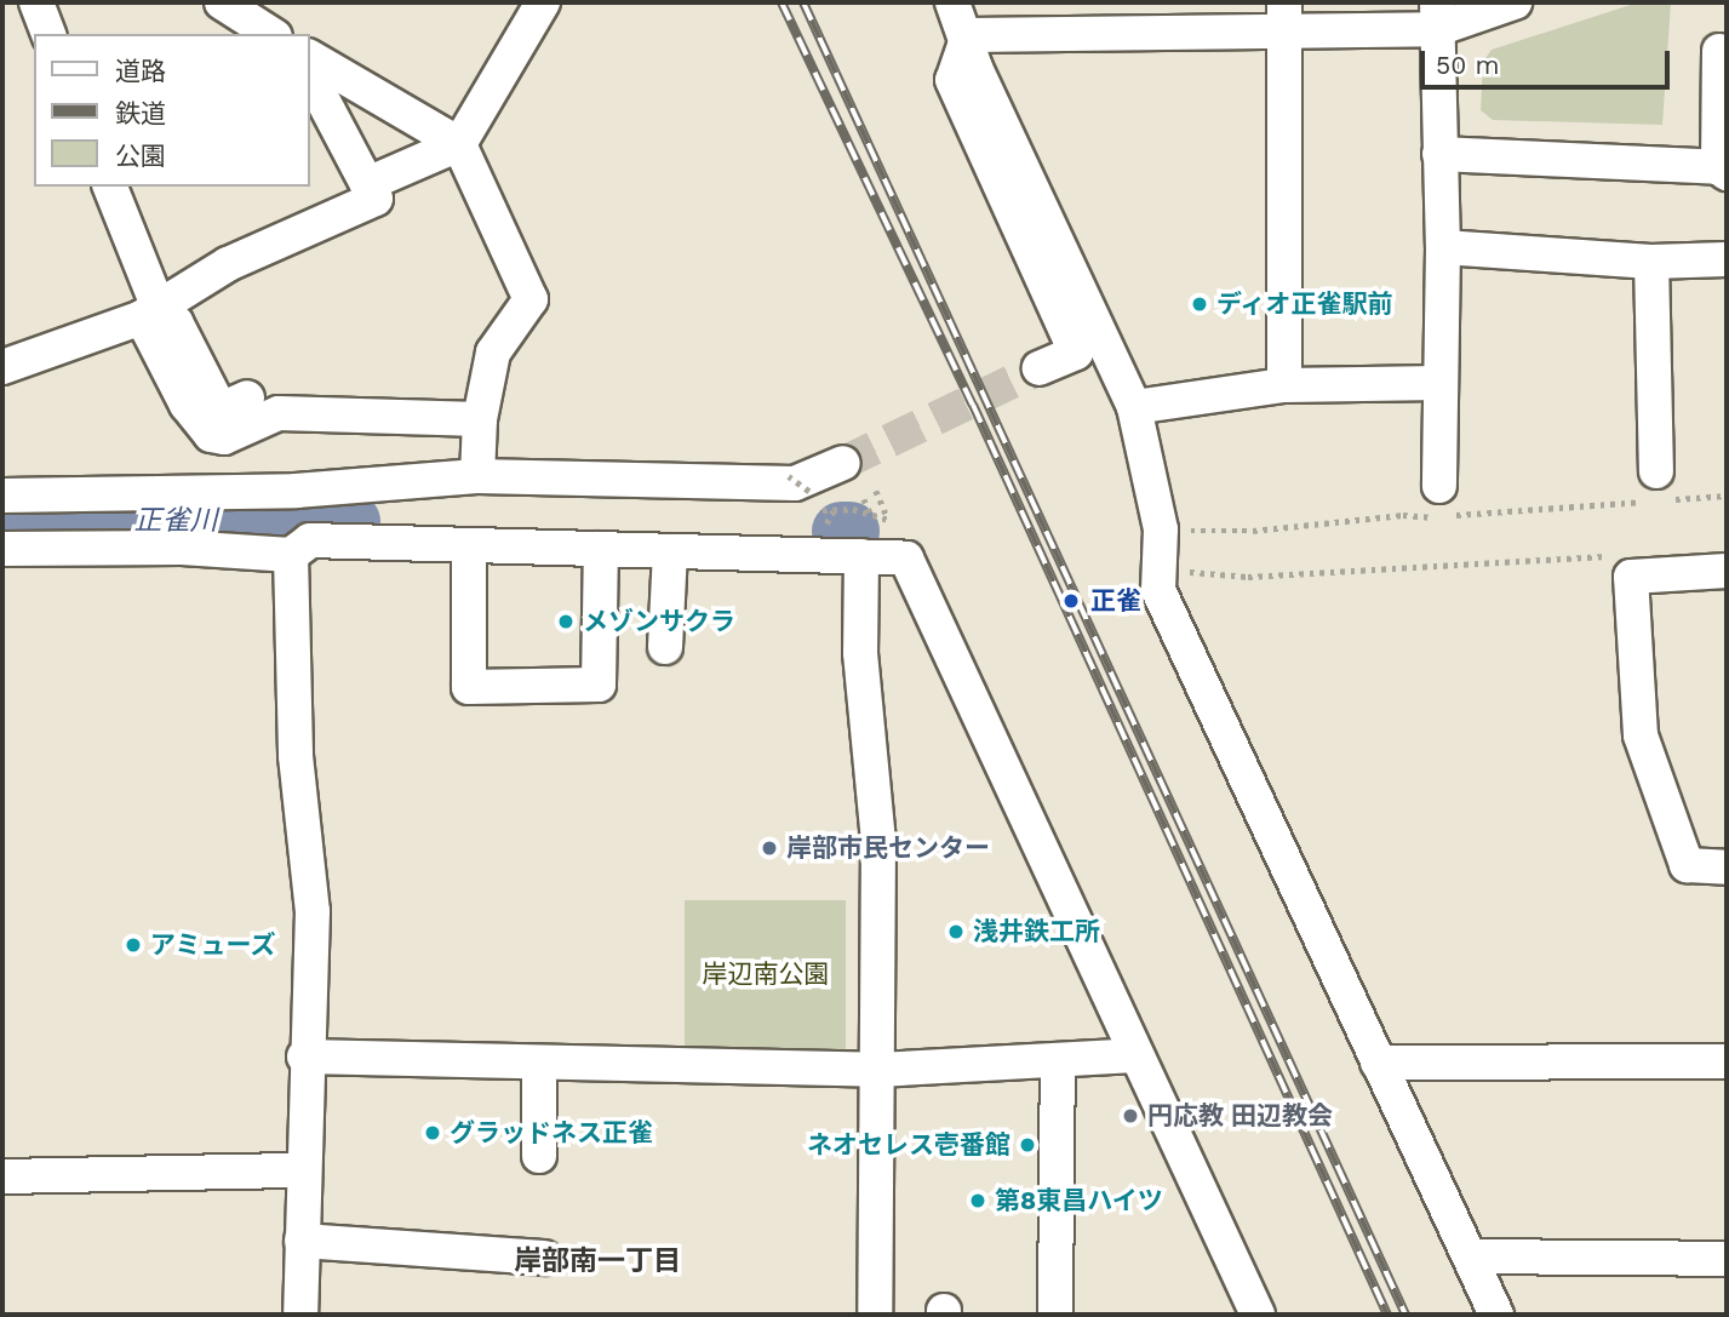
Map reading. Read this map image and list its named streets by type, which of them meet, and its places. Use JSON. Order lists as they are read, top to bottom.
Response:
{
  "districts": ["岸部南一丁目"],
  "water": ["正雀川"],
  "parks": ["岸辺南公園"],
  "places": [
    "ディオ正雀駅前",
    "正雀",
    "メゾンサクラ",
    "岸部市民センター",
    "浅井鉄工所",
    "アミューズ",
    "円応教 田辺教会",
    "グラッドネス正雀",
    "ネオセレス壱番館",
    "第8東昌ハイツ"
  ],
  "legend": ["道路", "鉄道", "公園"],
  "scale_bar": "50 m"
}
